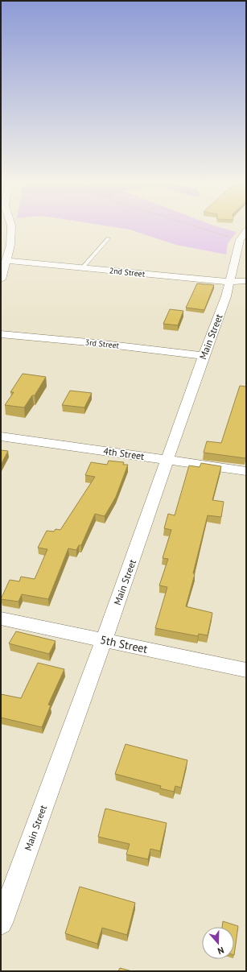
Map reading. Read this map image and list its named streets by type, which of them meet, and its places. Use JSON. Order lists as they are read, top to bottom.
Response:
{
  "streets": {
    "street": [
      "2nd Street",
      "Main Street",
      "3rd Street",
      "4th Street",
      "5th Street"
    ]
  },
  "crossings": [
    ["2nd Street", "Main Street"],
    ["Main Street", "3rd Street"],
    ["Main Street", "4th Street"],
    ["Main Street", "5th Street"]
  ],
  "north": "bottom"
}
